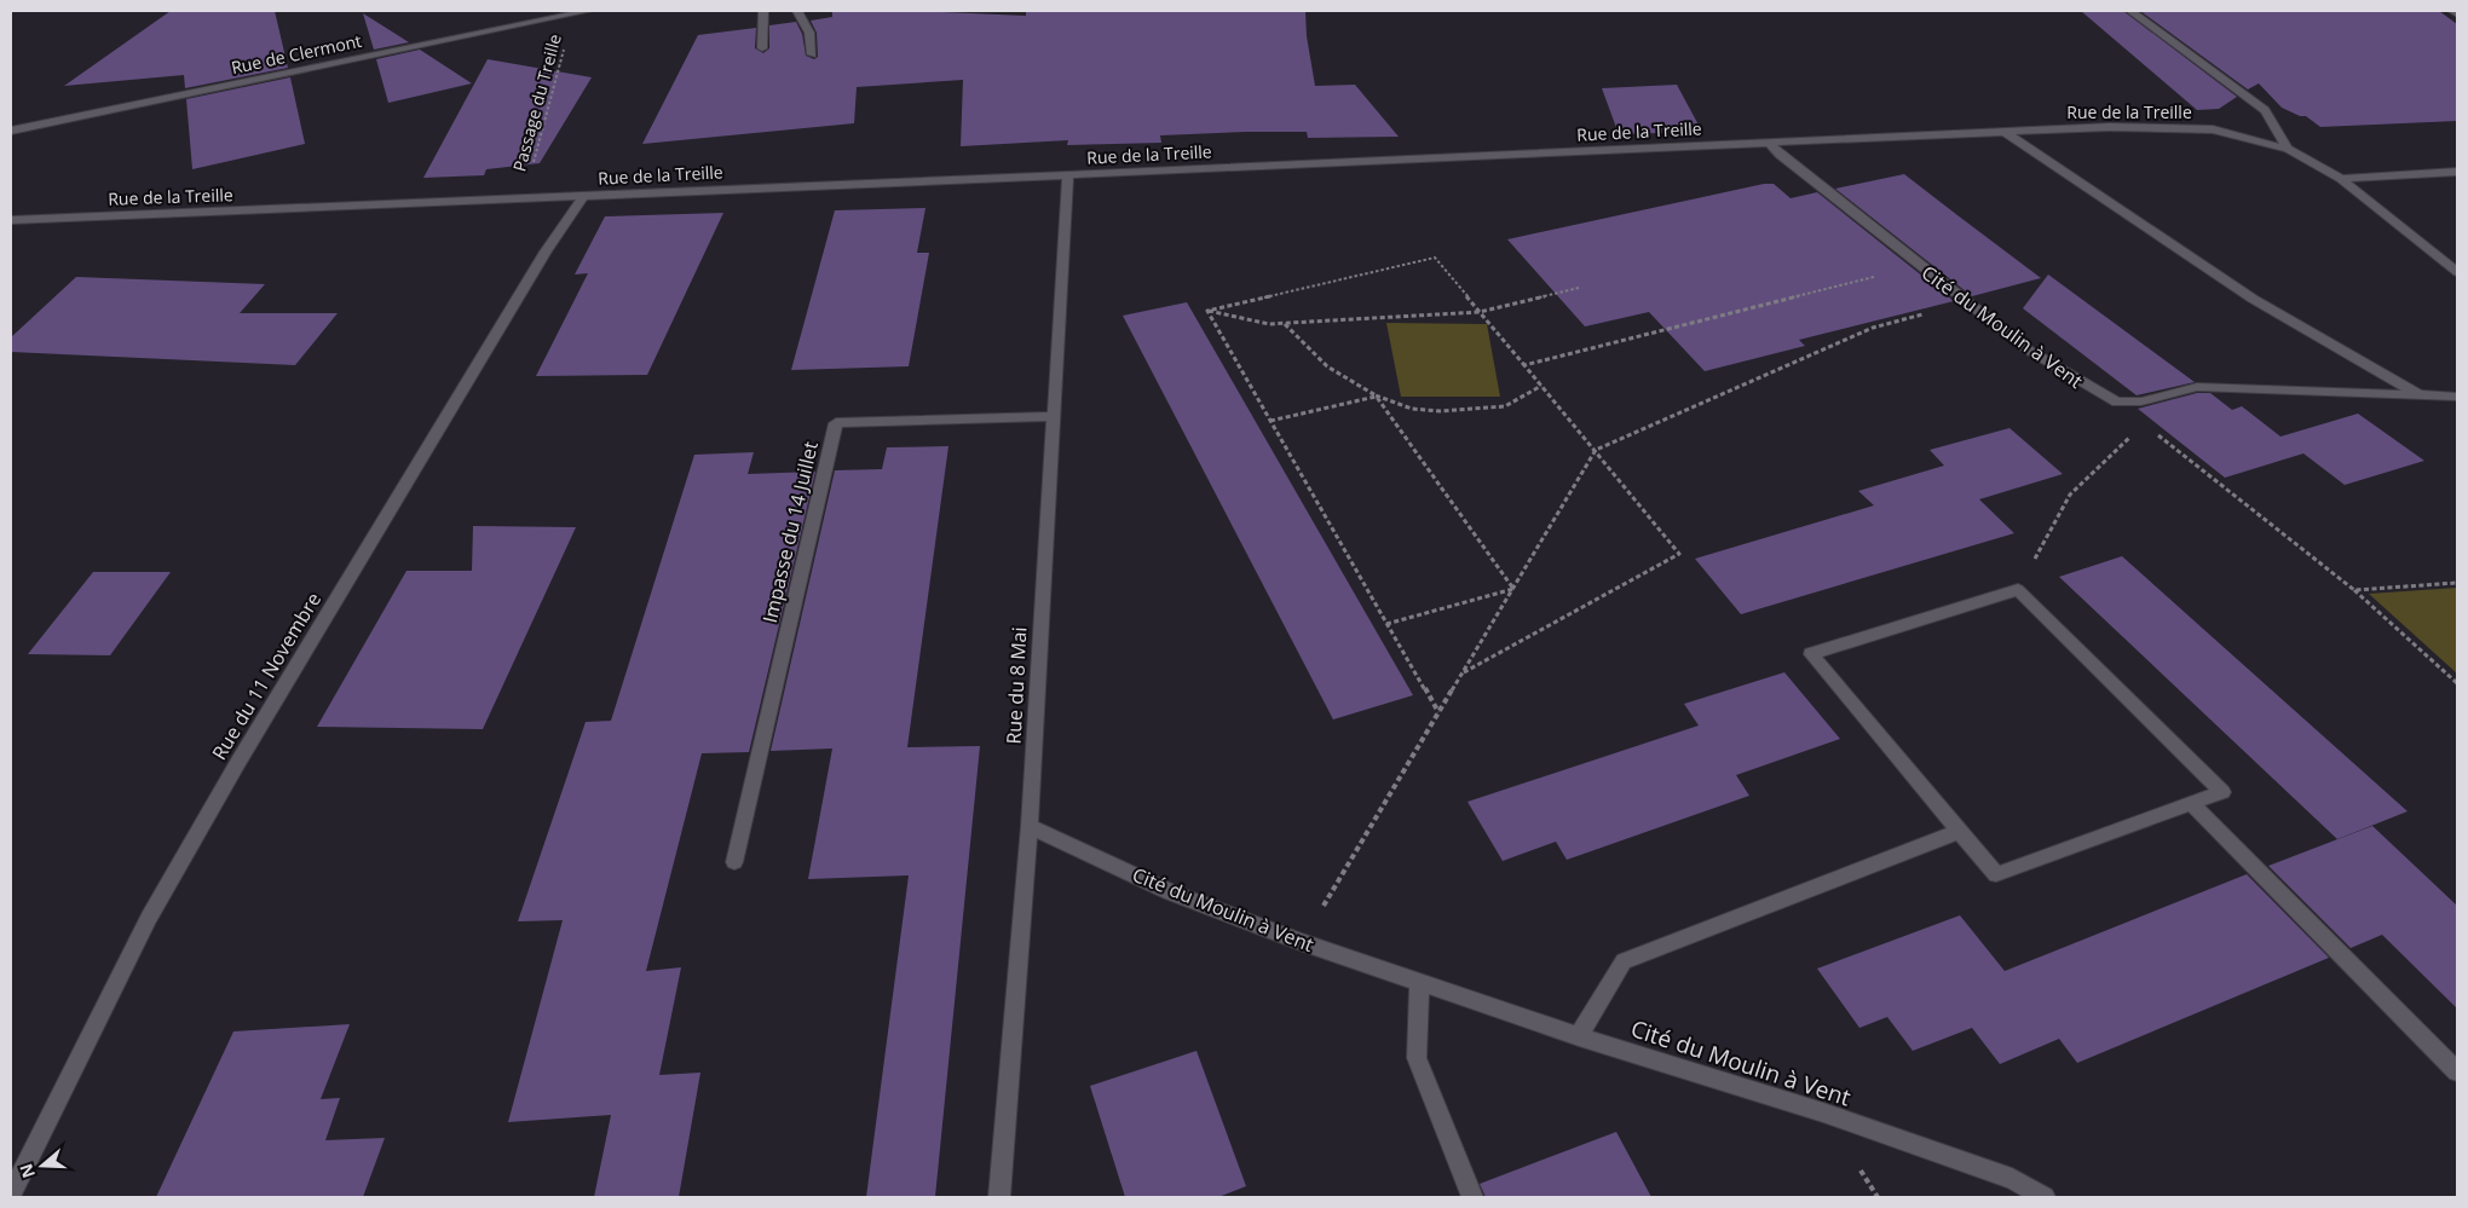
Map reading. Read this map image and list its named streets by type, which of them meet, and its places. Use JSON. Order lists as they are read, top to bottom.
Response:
{
  "streets": {
    "street": [
      "Rue de Clermont",
      "Rue de la Treille",
      "Cité du Moulin à Vent",
      "Impasse du 14 Juillet",
      "Rue du 11 Novembre",
      "Rue du 8 Mai"
    ],
    "path": ["Passage du Treille"]
  },
  "crossings": [
    ["Rue de Clermont", "Passage du Treille"],
    ["Passage du Treille", "Rue de la Treille"],
    ["Rue de la Treille", "Cité du Moulin à Vent"],
    ["Rue de la Treille", "Rue du 11 Novembre"],
    ["Rue de la Treille", "Rue du 8 Mai"],
    ["Cité du Moulin à Vent", "Rue du 8 Mai"],
    ["Impasse du 14 Juillet", "Rue du 8 Mai"]
  ],
  "north": "left"
}
